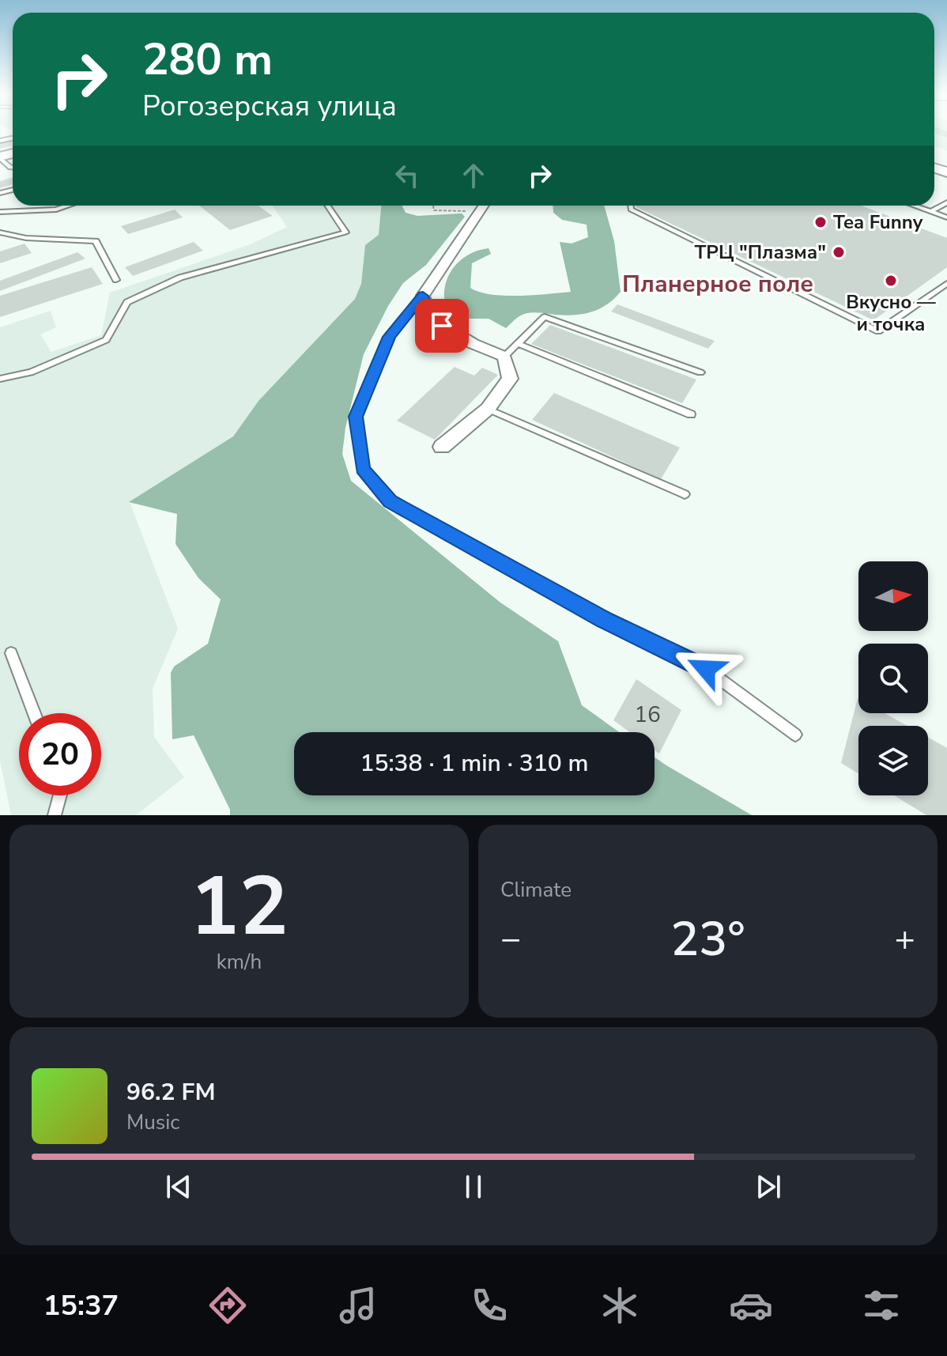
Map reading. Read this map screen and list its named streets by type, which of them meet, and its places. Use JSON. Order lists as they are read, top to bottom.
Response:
{
  "districts": ["Планерное поле"],
  "places": ["Tea Funny", "ТРЦ \"Плазма\"", "Вкусно — и точка"],
  "house_numbers": ["16"],
  "north": "right",
  "page": {
    "turn": ["280 m", "Рогозерская улица"],
    "limit": "20",
    "trip": "15:38 · 1 min · 310 m",
    "tile": [
      ["12", "km/h"],
      "Climate"
    ],
    "heat": ["−", "23°", "+"],
    "song": ["96.2 FM", "Music"],
    "tabs": "15:37"
  }
}
